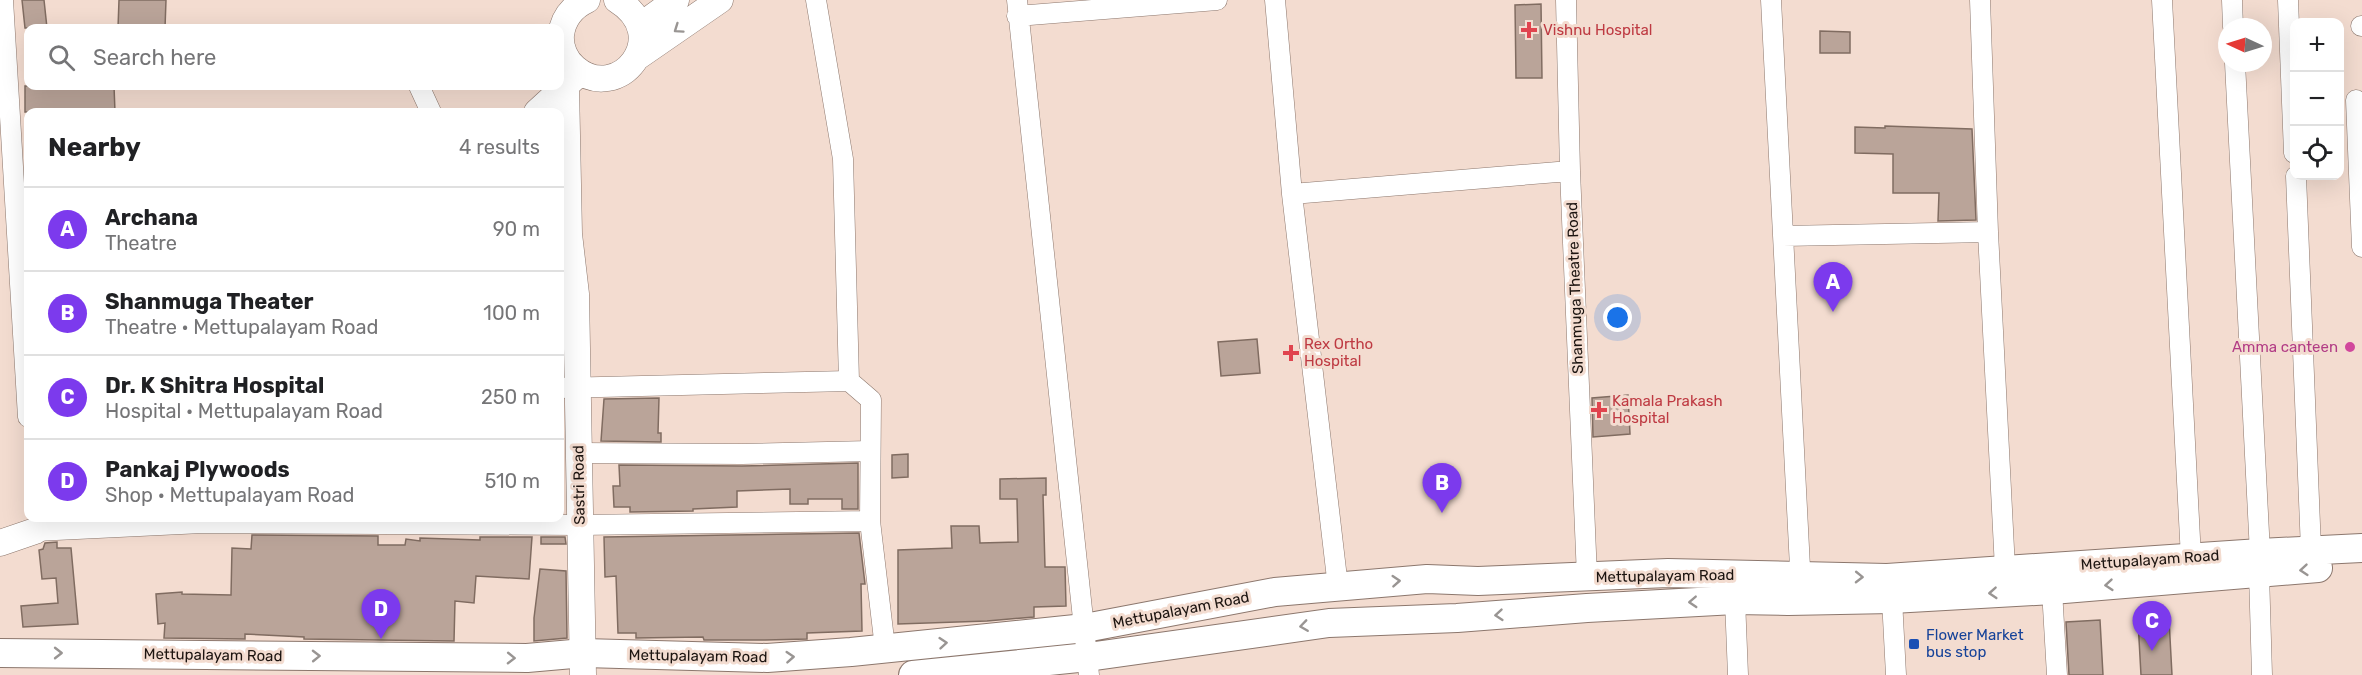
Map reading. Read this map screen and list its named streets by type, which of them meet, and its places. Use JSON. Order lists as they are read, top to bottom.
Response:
{
  "streets": {
    "highway": ["Mettupalayam Road"],
    "main road": ["Sastri Road"],
    "street": ["Shanmuga Theatre Road"]
  },
  "crossings": [
    ["Shanmuga Theatre Road", "Mettupalayam Road"],
    ["Sastri Road", "Mettupalayam Road"]
  ],
  "places": {
    "health": ["Vishnu Hospital", "Rex Ortho Hospital", "Kamala Prakash Hospital"],
    "other": ["Amma canteen"],
    "transit": ["Flower Market bus stop"]
  },
  "north": "left",
  "page": {
    "map_buttons": ["+", "−"],
    "search": "Search here",
    "heading": ["Nearby", "4 results"],
    "list": [
      {
        "mark": "A",
        "name": "Archana",
        "note": "Theatre",
        "value": "90 m"
      },
      {
        "mark": "B",
        "name": "Shanmuga Theater",
        "note": "Theatre · Mettupalayam Road",
        "value": "100 m"
      },
      {
        "mark": "C",
        "name": "Dr. K Shitra Hospital",
        "note": "Hospital · Mettupalayam Road",
        "value": "250 m"
      },
      {
        "mark": "D",
        "name": "Pankaj Plywoods",
        "note": "Shop · Mettupalayam Road",
        "value": "510 m"
      }
    ],
    "pins": [
      "A",
      "B",
      "D",
      "C"
    ]
  }
}
